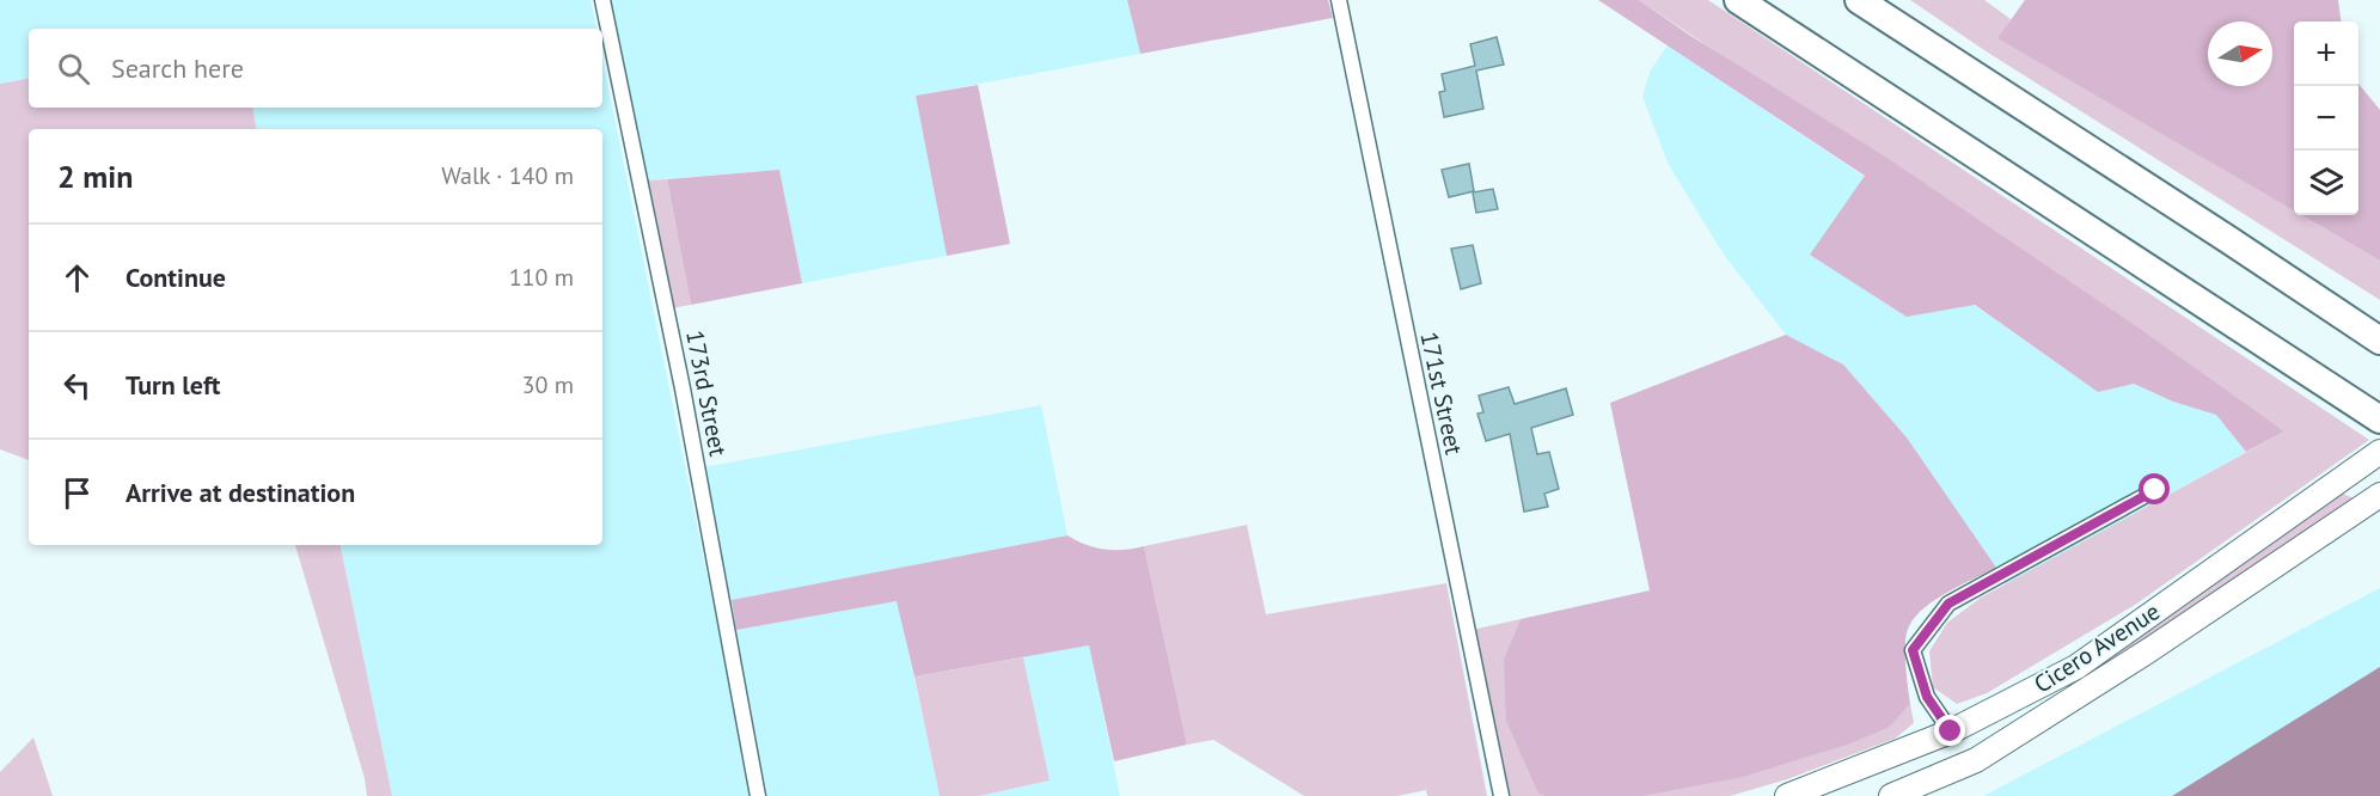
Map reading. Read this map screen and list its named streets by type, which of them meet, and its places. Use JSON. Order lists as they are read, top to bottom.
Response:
{
  "streets": {
    "main road": ["Cicero Avenue"],
    "street": ["173rd Street", "171st Street"]
  },
  "north": "right",
  "page": {
    "map_buttons": ["+", "−"],
    "search": "Search here",
    "heading": ["2 min", "Walk · 140 m"],
    "list": [
      ["Continue", "110 m"],
      ["Turn left", "30 m"],
      "Arrive at destination"
    ]
  }
}
